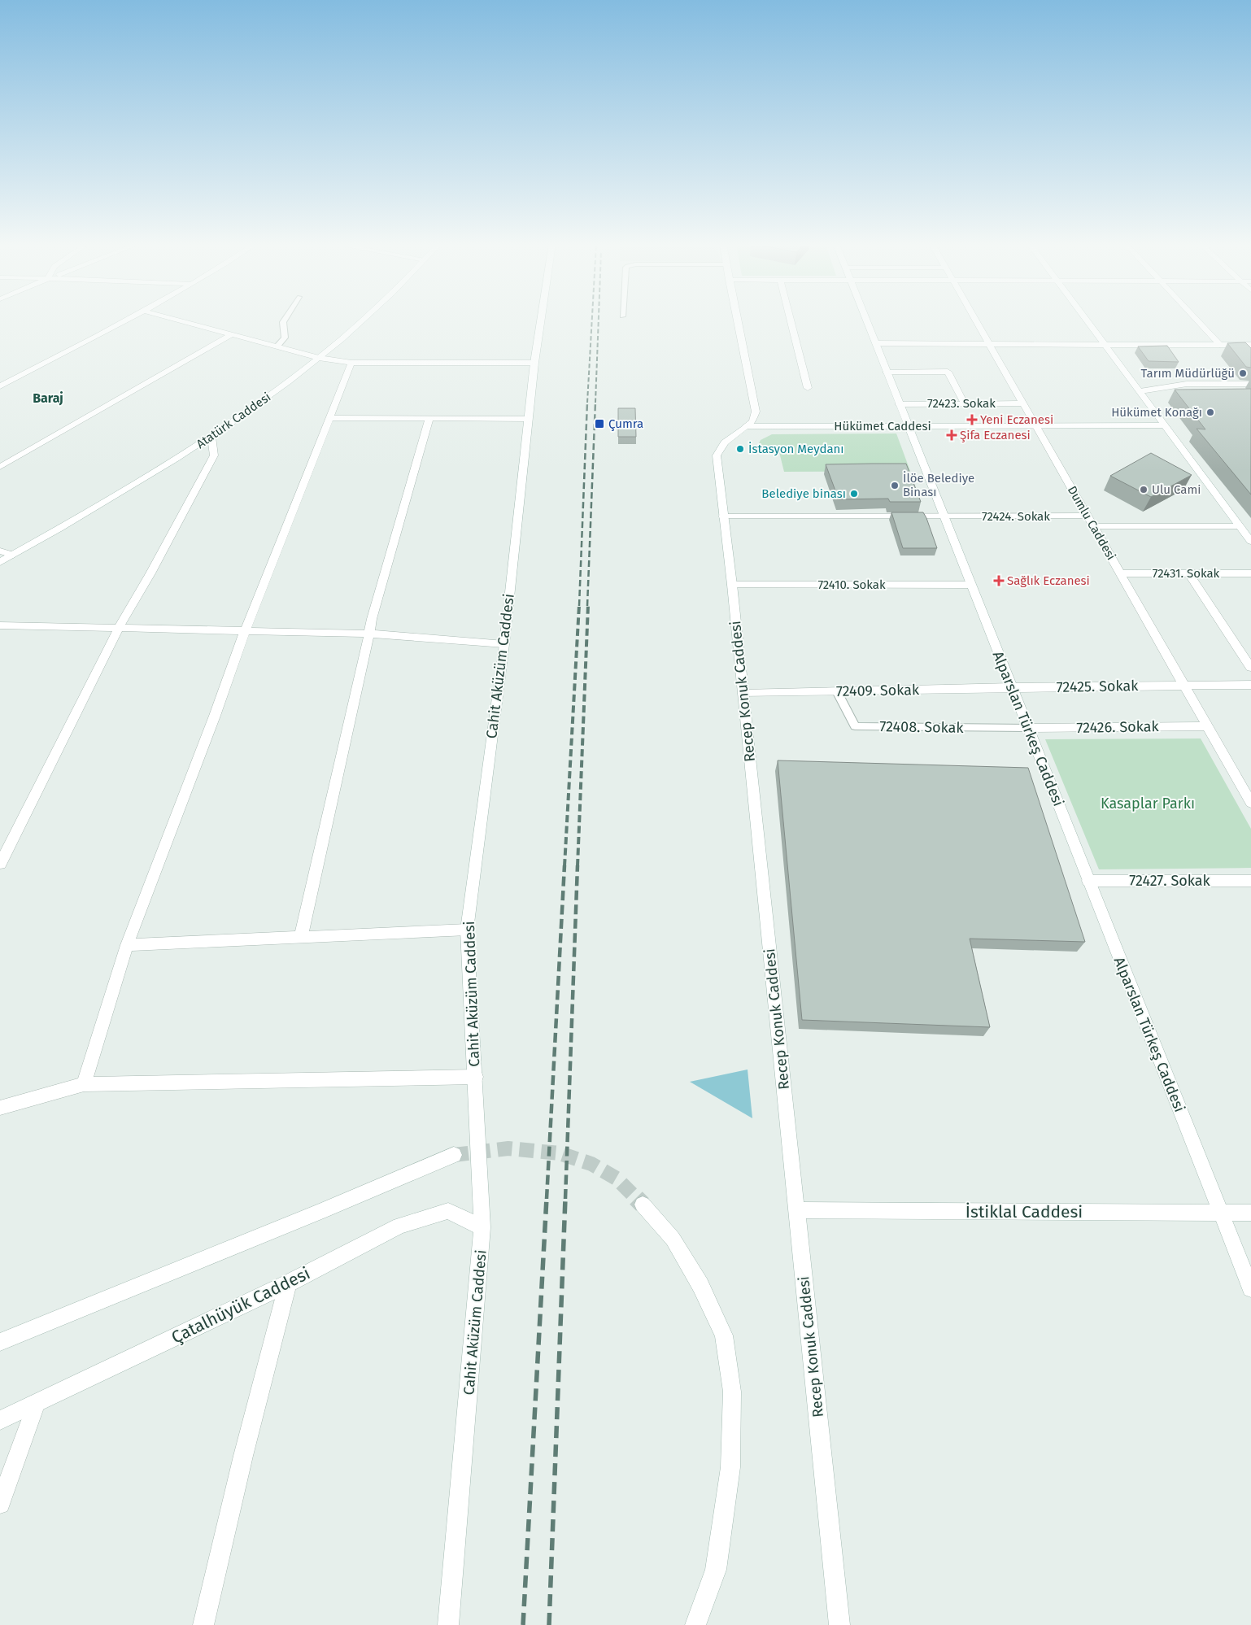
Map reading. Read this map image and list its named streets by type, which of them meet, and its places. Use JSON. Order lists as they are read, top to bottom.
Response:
{
  "streets": {
    "street": [
      "72423. Sokak",
      "Atatürk Caddesi",
      "Hükümet Caddesi",
      "72424. Sokak",
      "Dumlu Caddesi",
      "72431. Sokak",
      "72410. Sokak",
      "Cahit Aküzüm Caddesi",
      "72425. Sokak",
      "72409. Sokak",
      "Recep Konuk Caddesi",
      "72426. Sokak",
      "Alparslan Türkeş Caddesi",
      "72427. Sokak",
      "İstiklal Caddesi",
      "Çatalhüyük Caddesi"
    ],
    "lane": ["72408. Sokak"]
  },
  "crossings": [
    ["72423. Sokak", "Dumlu Caddesi"],
    ["72423. Sokak", "Alparslan Türkeş Caddesi"],
    ["Hükümet Caddesi", "Dumlu Caddesi"],
    ["Hükümet Caddesi", "Recep Konuk Caddesi"],
    ["Hükümet Caddesi", "Alparslan Türkeş Caddesi"],
    ["72424. Sokak", "Dumlu Caddesi"],
    ["72424. Sokak", "Recep Konuk Caddesi"],
    ["72424. Sokak", "Alparslan Türkeş Caddesi"],
    ["Dumlu Caddesi", "72431. Sokak"],
    ["Dumlu Caddesi", "72425. Sokak"],
    ["Dumlu Caddesi", "72426. Sokak"],
    ["72410. Sokak", "Recep Konuk Caddesi"],
    ["72410. Sokak", "Alparslan Türkeş Caddesi"],
    ["Cahit Aküzüm Caddesi", "Çatalhüyük Caddesi"],
    ["72425. Sokak", "72409. Sokak"],
    ["72425. Sokak", "Alparslan Türkeş Caddesi"],
    ["72409. Sokak", "Recep Konuk Caddesi"],
    ["72409. Sokak", "72408. Sokak"],
    ["72409. Sokak", "Alparslan Türkeş Caddesi"],
    ["Recep Konuk Caddesi", "İstiklal Caddesi"],
    ["72408. Sokak", "72426. Sokak"],
    ["72408. Sokak", "Alparslan Türkeş Caddesi"],
    ["72426. Sokak", "Alparslan Türkeş Caddesi"],
    ["Alparslan Türkeş Caddesi", "72427. Sokak"],
    ["Alparslan Türkeş Caddesi", "İstiklal Caddesi"]
  ],
  "districts": ["Baraj"],
  "parks": ["Kasaplar Parkı"],
  "places": {
    "other": [
      "Tarım Müdürlüğü",
      "Hükümet Konağı",
      "İstasyon Meydanı",
      "İlöe Belediye Binası",
      "Ulu Cami",
      "Belediye binası"
    ],
    "health": ["Yeni Eczanesi", "Şifa Eczanesi", "Sağlık Eczanesi"],
    "transit": ["Çumra"]
  }
}
